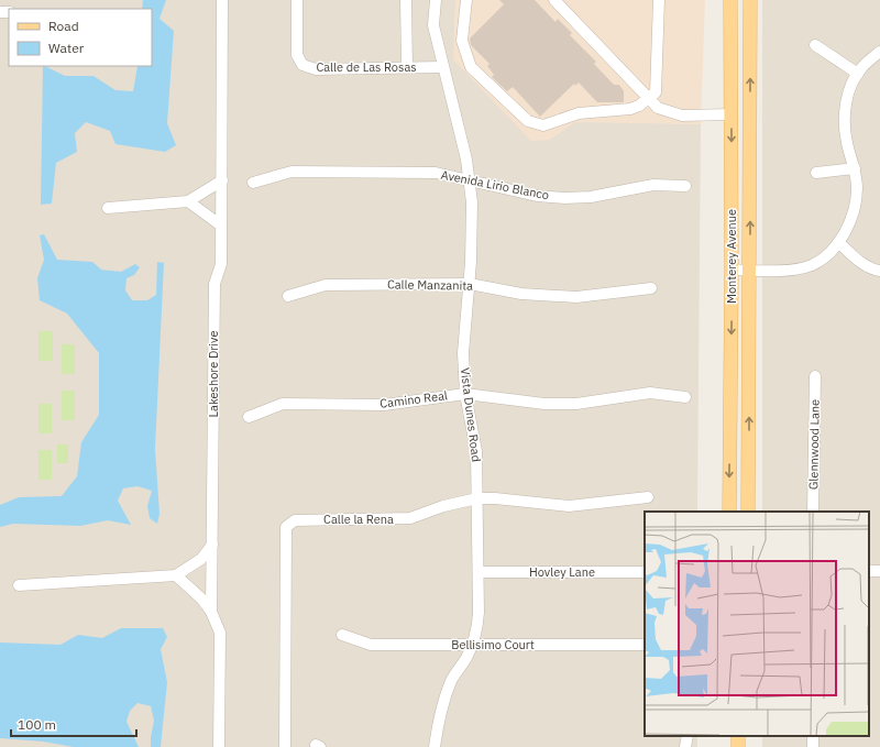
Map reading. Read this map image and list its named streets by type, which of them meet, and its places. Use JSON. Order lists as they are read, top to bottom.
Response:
{
  "streets": {
    "main road": ["Monterey Avenue"],
    "street": [
      "Calle de Las Rosas",
      "Avenida Lirio Blanco",
      "Calle Manzanita",
      "Lakeshore Drive",
      "Camino Real",
      "Vista Dunes Road",
      "Glennwood Lane",
      "Calle la Rena",
      "Hovley Lane",
      "Bellisimo Court"
    ]
  },
  "crossings": [
    ["Calle de Las Rosas", "Vista Dunes Road"],
    ["Avenida Lirio Blanco", "Vista Dunes Road"],
    ["Calle Manzanita", "Vista Dunes Road"],
    ["Camino Real", "Vista Dunes Road"],
    ["Vista Dunes Road", "Calle la Rena"],
    ["Vista Dunes Road", "Hovley Lane"],
    ["Vista Dunes Road", "Bellisimo Court"]
  ],
  "legend": ["Road", "Water"],
  "scale_bar": "100 m"
}
